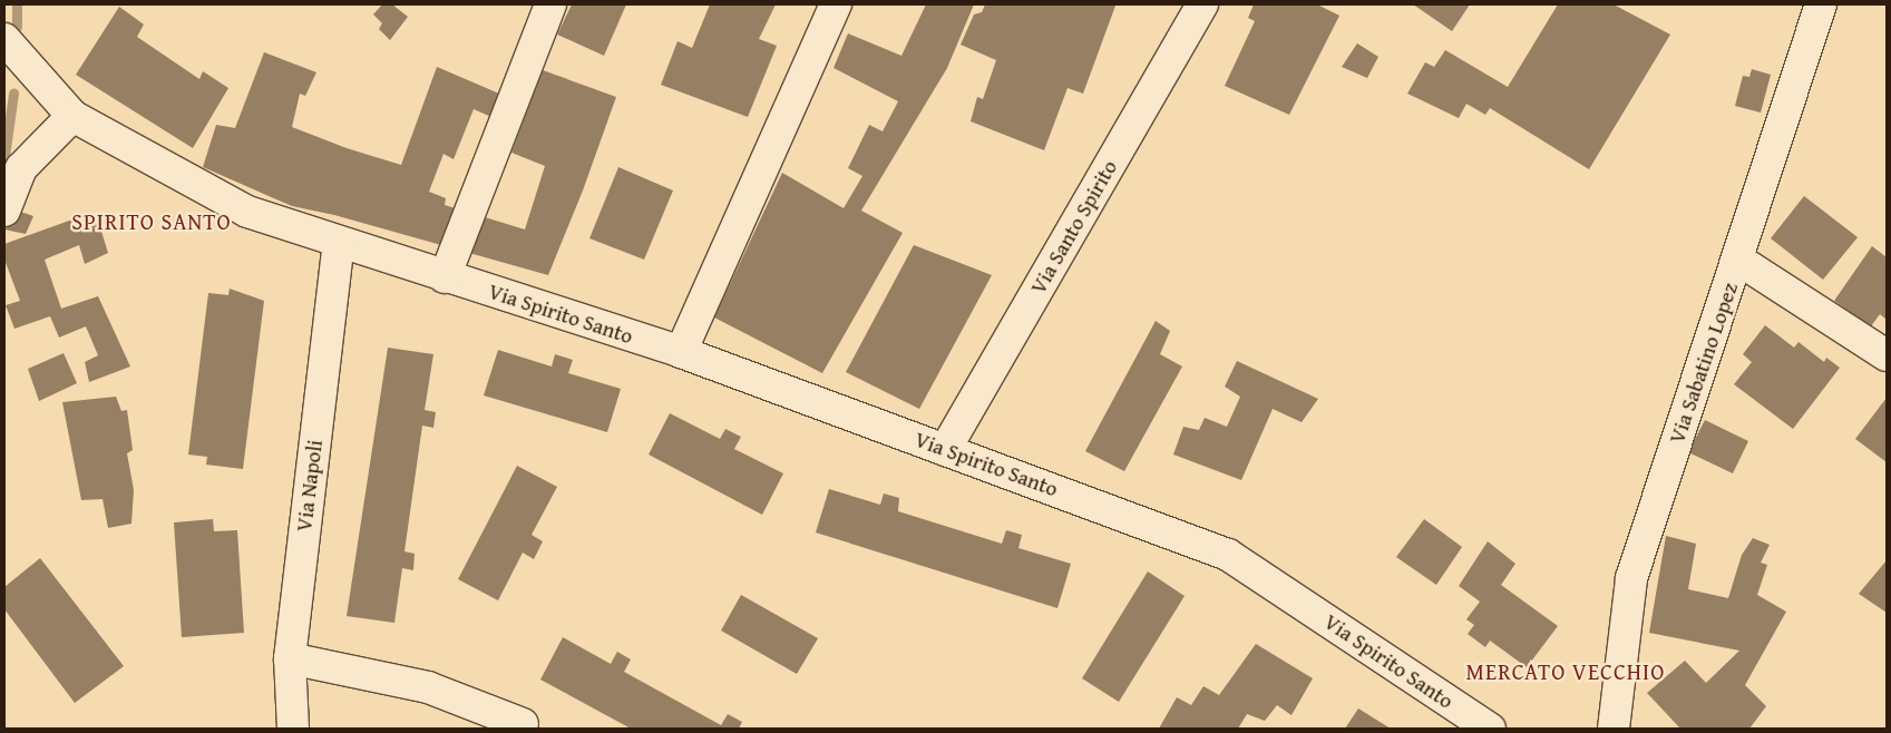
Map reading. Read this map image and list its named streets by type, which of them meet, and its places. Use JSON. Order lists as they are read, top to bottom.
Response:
{
  "streets": {
    "street": [
      "Via Santo Spirito",
      "Via Spirito Santo",
      "Via Sabatino Lopez",
      "Via Napoli"
    ]
  },
  "crossings": [
    ["Via Santo Spirito", "Via Spirito Santo"],
    ["Via Spirito Santo", "Via Napoli"]
  ],
  "districts": ["SPIRITO SANTO", "MERCATO VECCHIO"]
}
